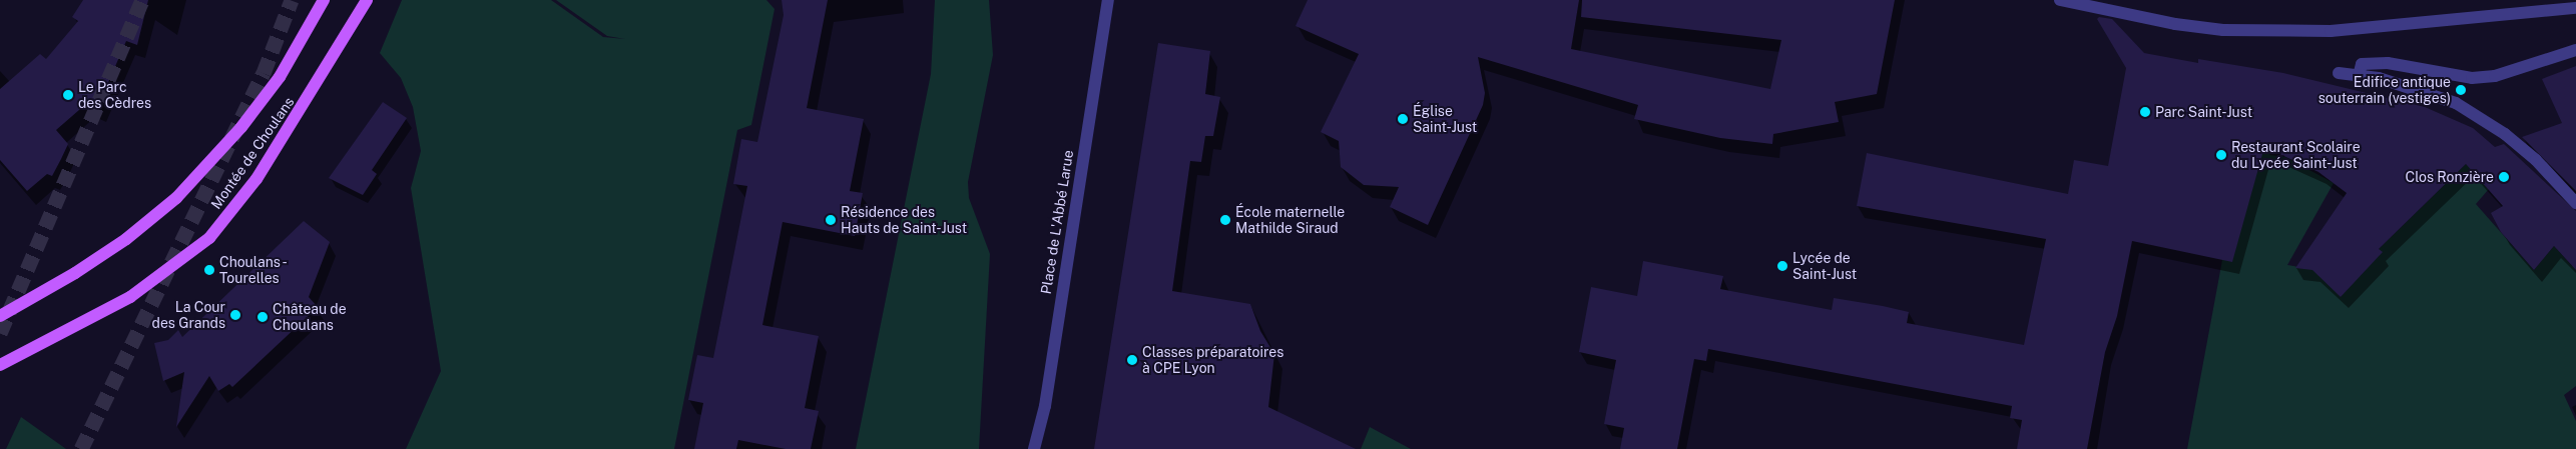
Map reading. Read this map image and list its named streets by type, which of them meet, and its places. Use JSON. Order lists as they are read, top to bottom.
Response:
{
  "streets": {
    "main road": ["Montée de Choulans"],
    "street": ["Place de L'Abbé Larue"]
  },
  "places": [
    "Edifice antique souterrain (vestiges)",
    "Le Parc des Cèdres",
    "Parc Saint-Just",
    "Église Saint-Just",
    "Restaurant Scolaire du Lycée Saint-Just",
    "Clos Ronzière",
    "Résidence des Hauts de Saint-Just",
    "École maternelle Mathilde Siraud",
    "Lycée de Saint-Just",
    "Choulans - Tourelles",
    "La Cour des Grands",
    "Château de Choulans",
    "Classes préparatoires à CPE Lyon"
  ]
}
